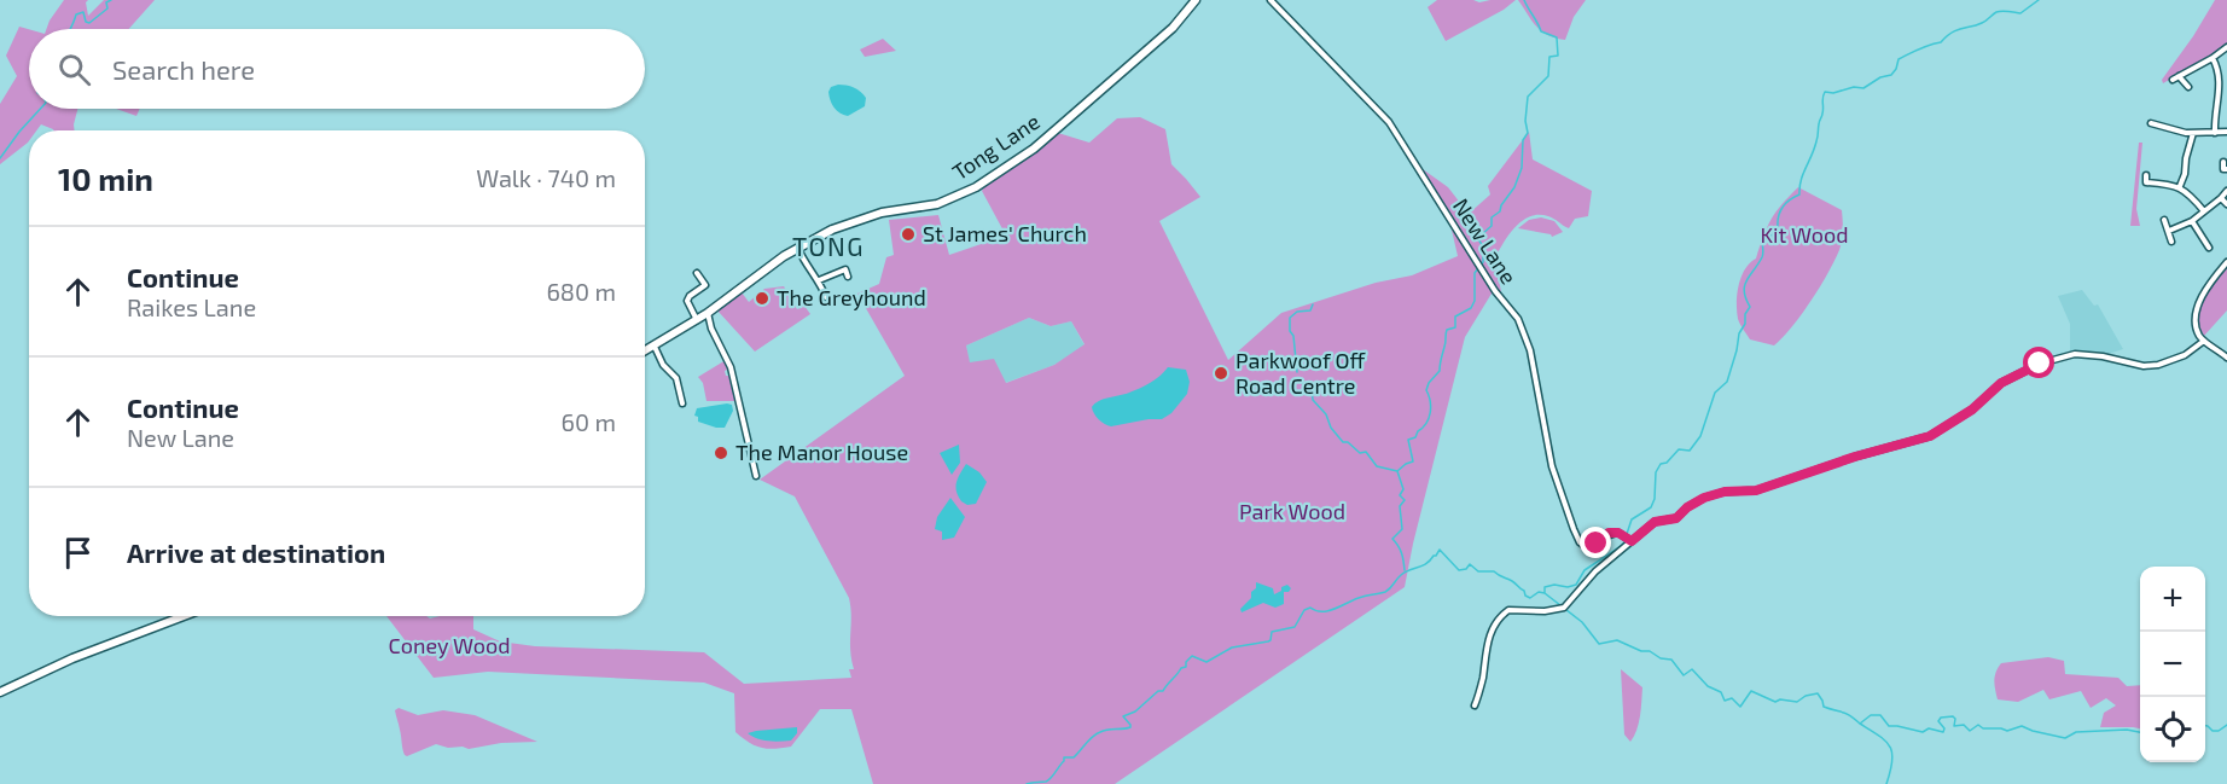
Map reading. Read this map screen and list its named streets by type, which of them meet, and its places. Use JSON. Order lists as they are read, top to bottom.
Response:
{
  "streets": {
    "street": ["Tong Lane", "New Lane"]
  },
  "districts": ["TONG"],
  "parks": ["Kit Wood", "Park Wood", "Coney Wood"],
  "places": [
    "St James' Church",
    "The Greyhound",
    "Parkwoof Off Road Centre",
    "The Manor House"
  ],
  "page": {
    "search": "Search here",
    "heading": ["10 min", "Walk · 740 m"],
    "list": [
      ["Continue", "Raikes Lane", "680 m"],
      ["Continue", "New Lane", "60 m"],
      "Arrive at destination"
    ],
    "map_buttons": ["+", "−"]
  }
}
